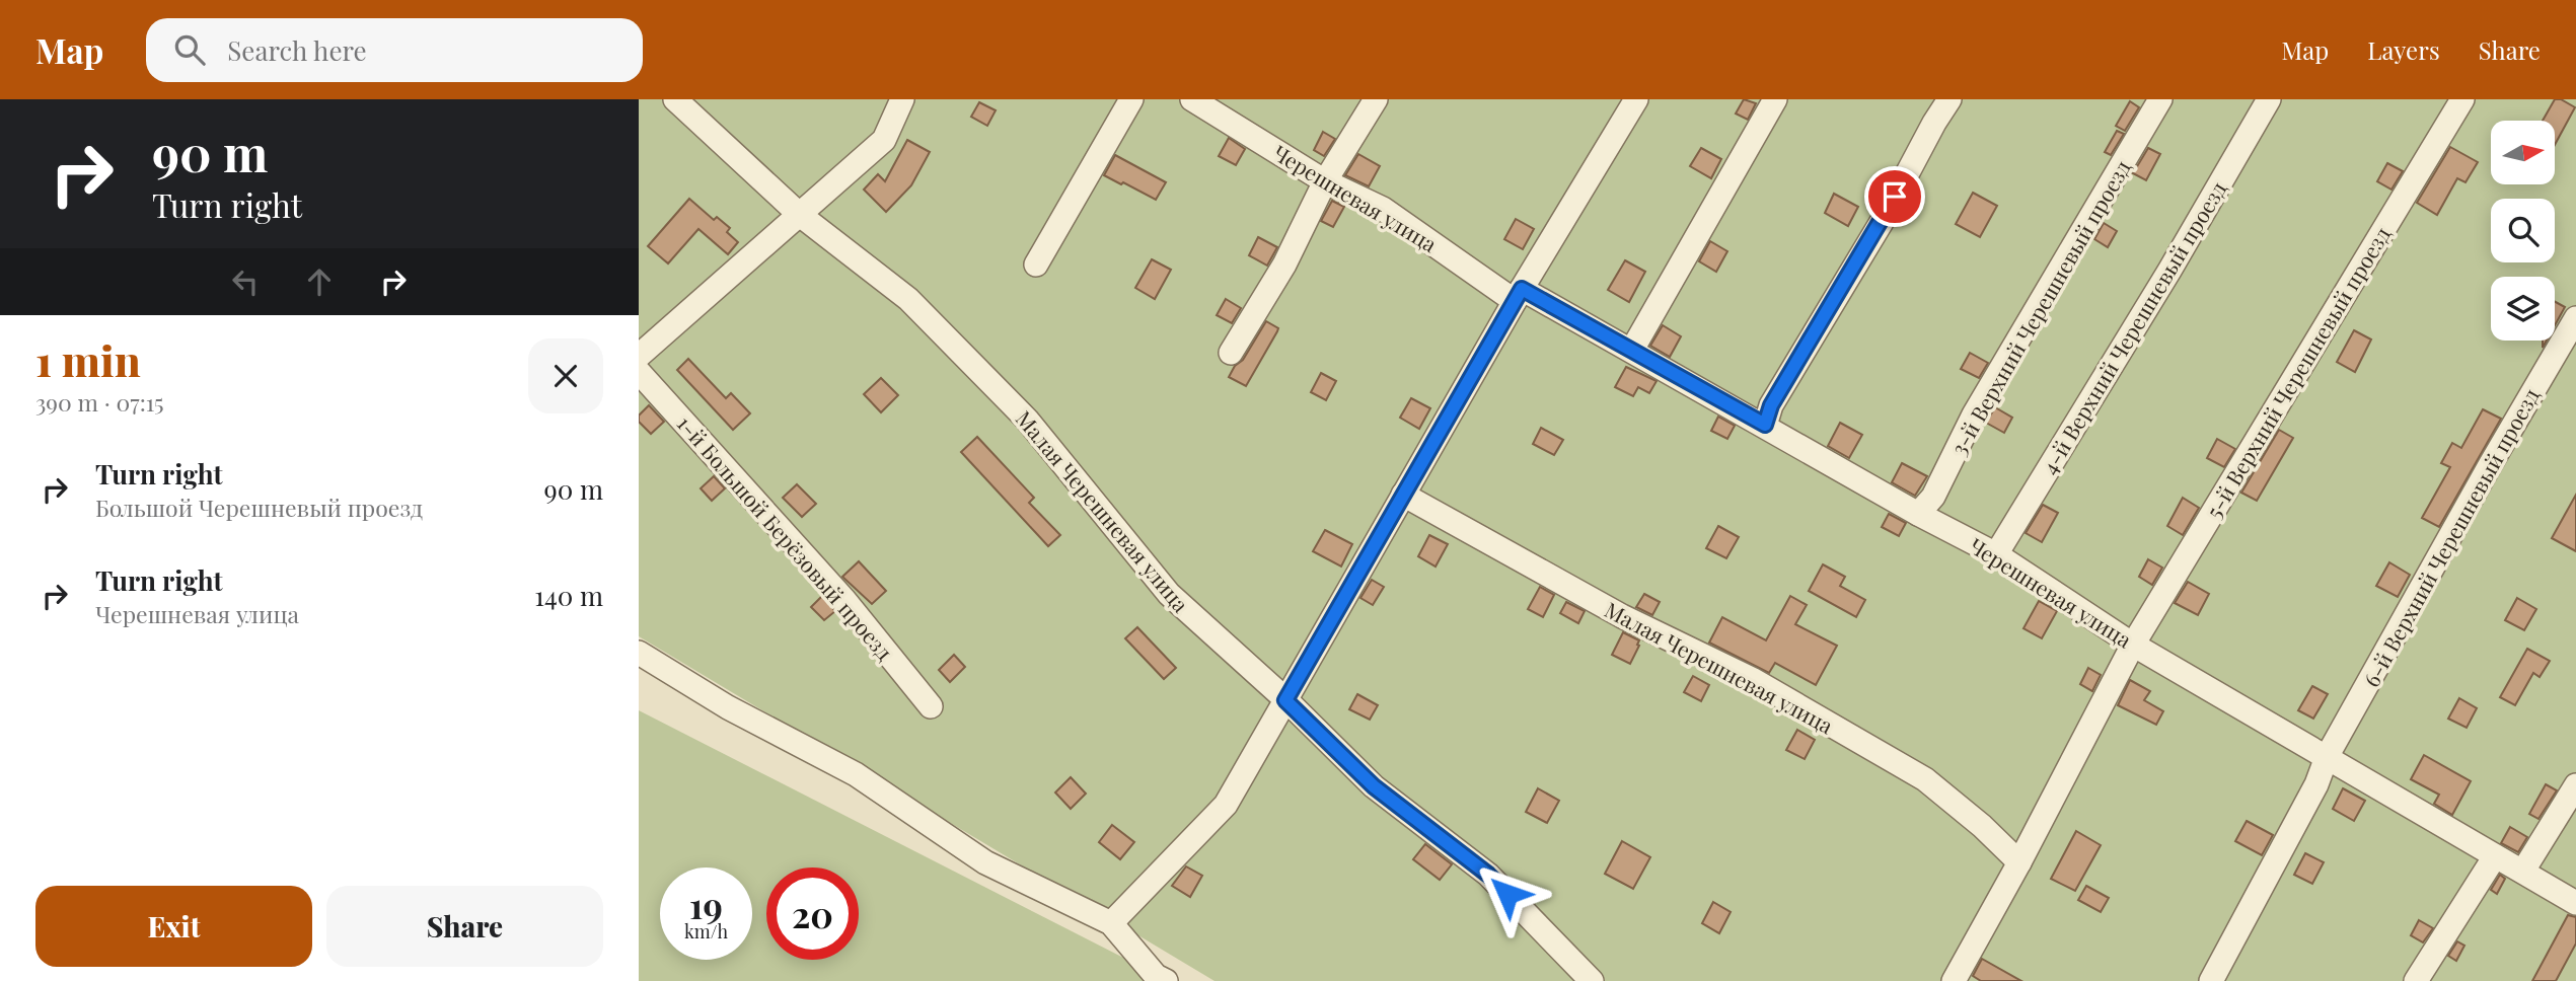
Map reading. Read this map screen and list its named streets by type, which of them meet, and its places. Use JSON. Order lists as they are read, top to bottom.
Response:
{
  "streets": {
    "lane": [
      "Черешневая улица",
      "3-й Верхний Черешневый проезд",
      "4-й Верхний Черешневый проезд",
      "5-й Верхний Черешневый проезд",
      "Малая Черешневая улица",
      "1-й Большой Берёзовый проезд",
      "6-й Верхний Черешневый проезд"
    ]
  },
  "crossings": [
    ["Черешневая улица", "3-й Верхний Черешневый проезд"],
    ["Черешневая улица", "4-й Верхний Черешневый проезд"],
    ["Черешневая улица", "5-й Верхний Черешневый проезд"],
    ["Черешневая улица", "6-й Верхний Черешневый проезд"],
    ["5-й Верхний Черешневый проезд", "Малая Черешневая улица"]
  ],
  "north": "right",
  "page": {
    "header": "Map",
    "search": "Search here",
    "nav": ["Map", "Layers", "Share"],
    "turn": ["90 m", "Turn right"],
    "heading": ["1 min", "390 m · 07:15"],
    "list": [
      {
        "name": "Turn right",
        "note": "Большой Черешневый проезд",
        "value": "90 m"
      },
      {
        "name": "Turn right",
        "note": "Черешневая улица",
        "value": "140 m"
      }
    ],
    "speed": "19 km/h",
    "limit": "20",
    "buttons": ["Exit", "Share"]
  }
}
